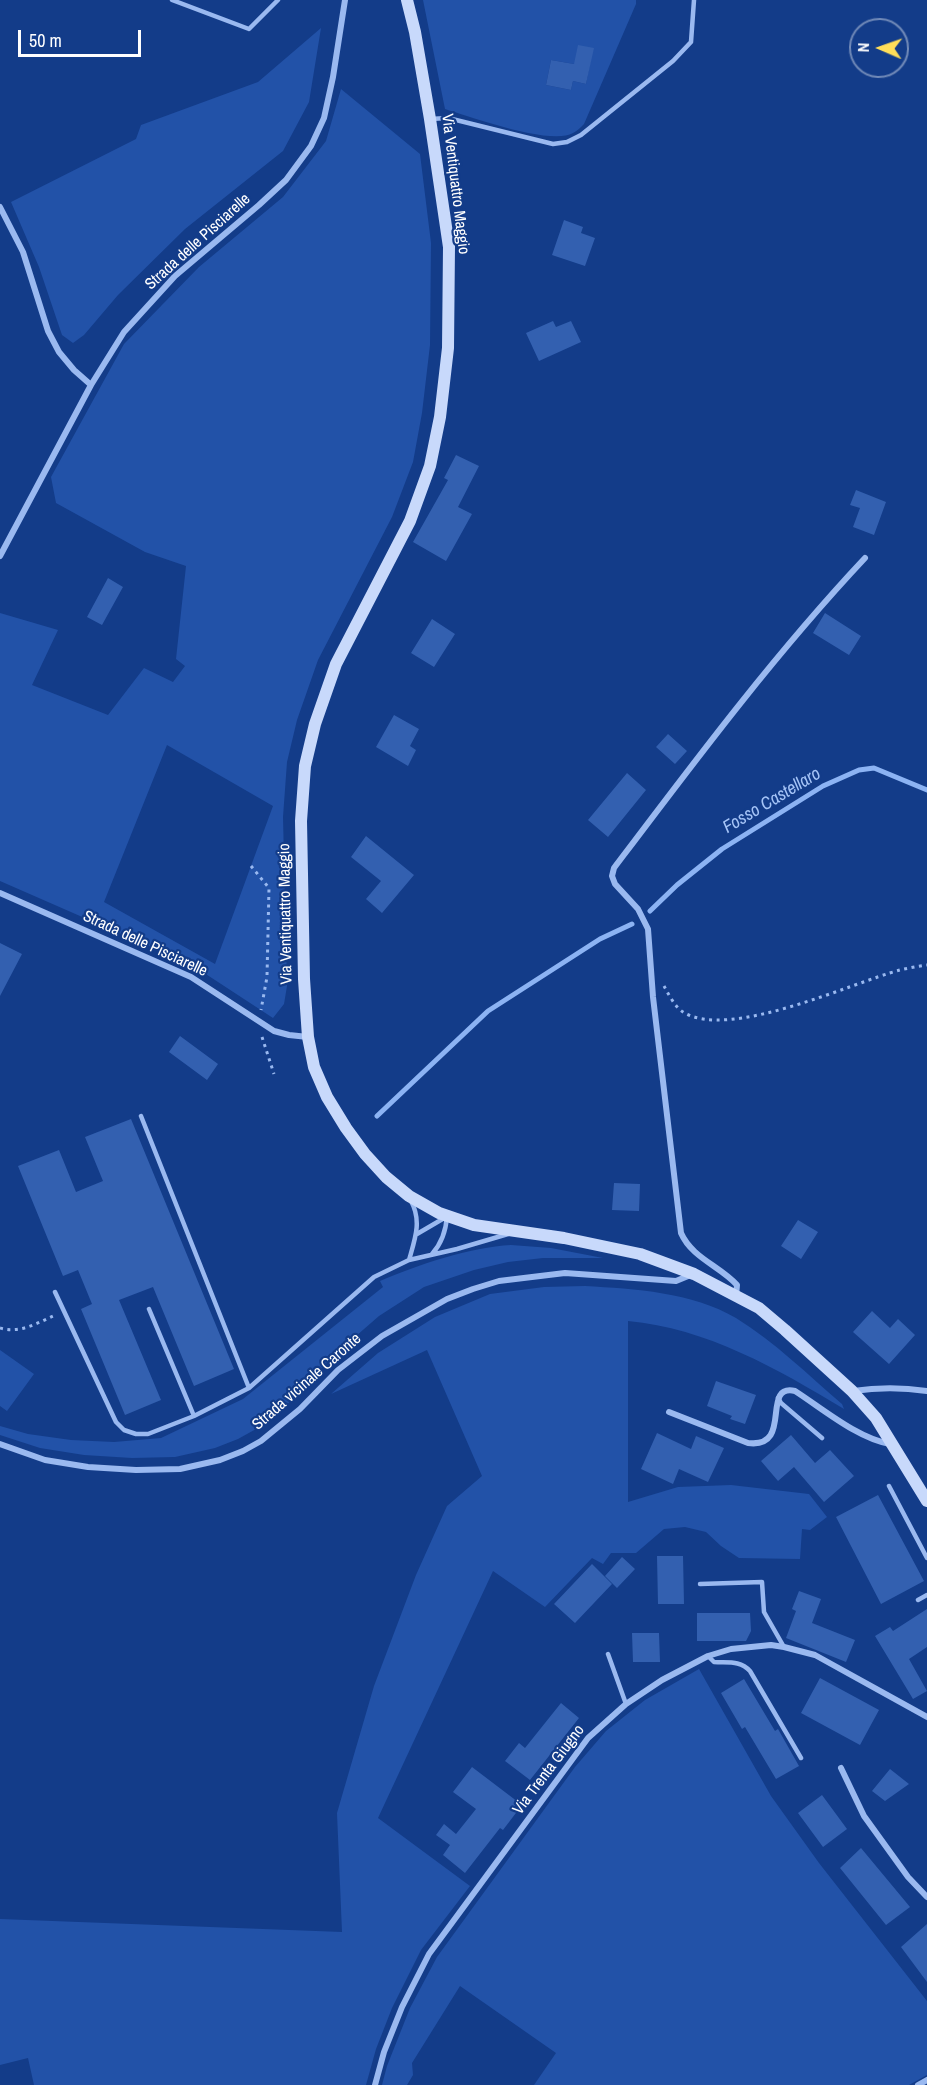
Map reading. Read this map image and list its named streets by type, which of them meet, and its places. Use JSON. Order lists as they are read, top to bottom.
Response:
{
  "streets": {
    "main road": ["Via Ventiquattro Maggio"],
    "street": ["Strada delle Pisciarelle", "Strada vicinale Caronte", "Via Trenta Giugno"]
  },
  "crossings": [
    ["Via Ventiquattro Maggio", "Strada delle Pisciarelle"],
    ["Via Ventiquattro Maggio", "Strada vicinale Caronte"]
  ],
  "water": ["Fosso Castellaro"],
  "scale_bar": "50 m",
  "north": "left"
}
